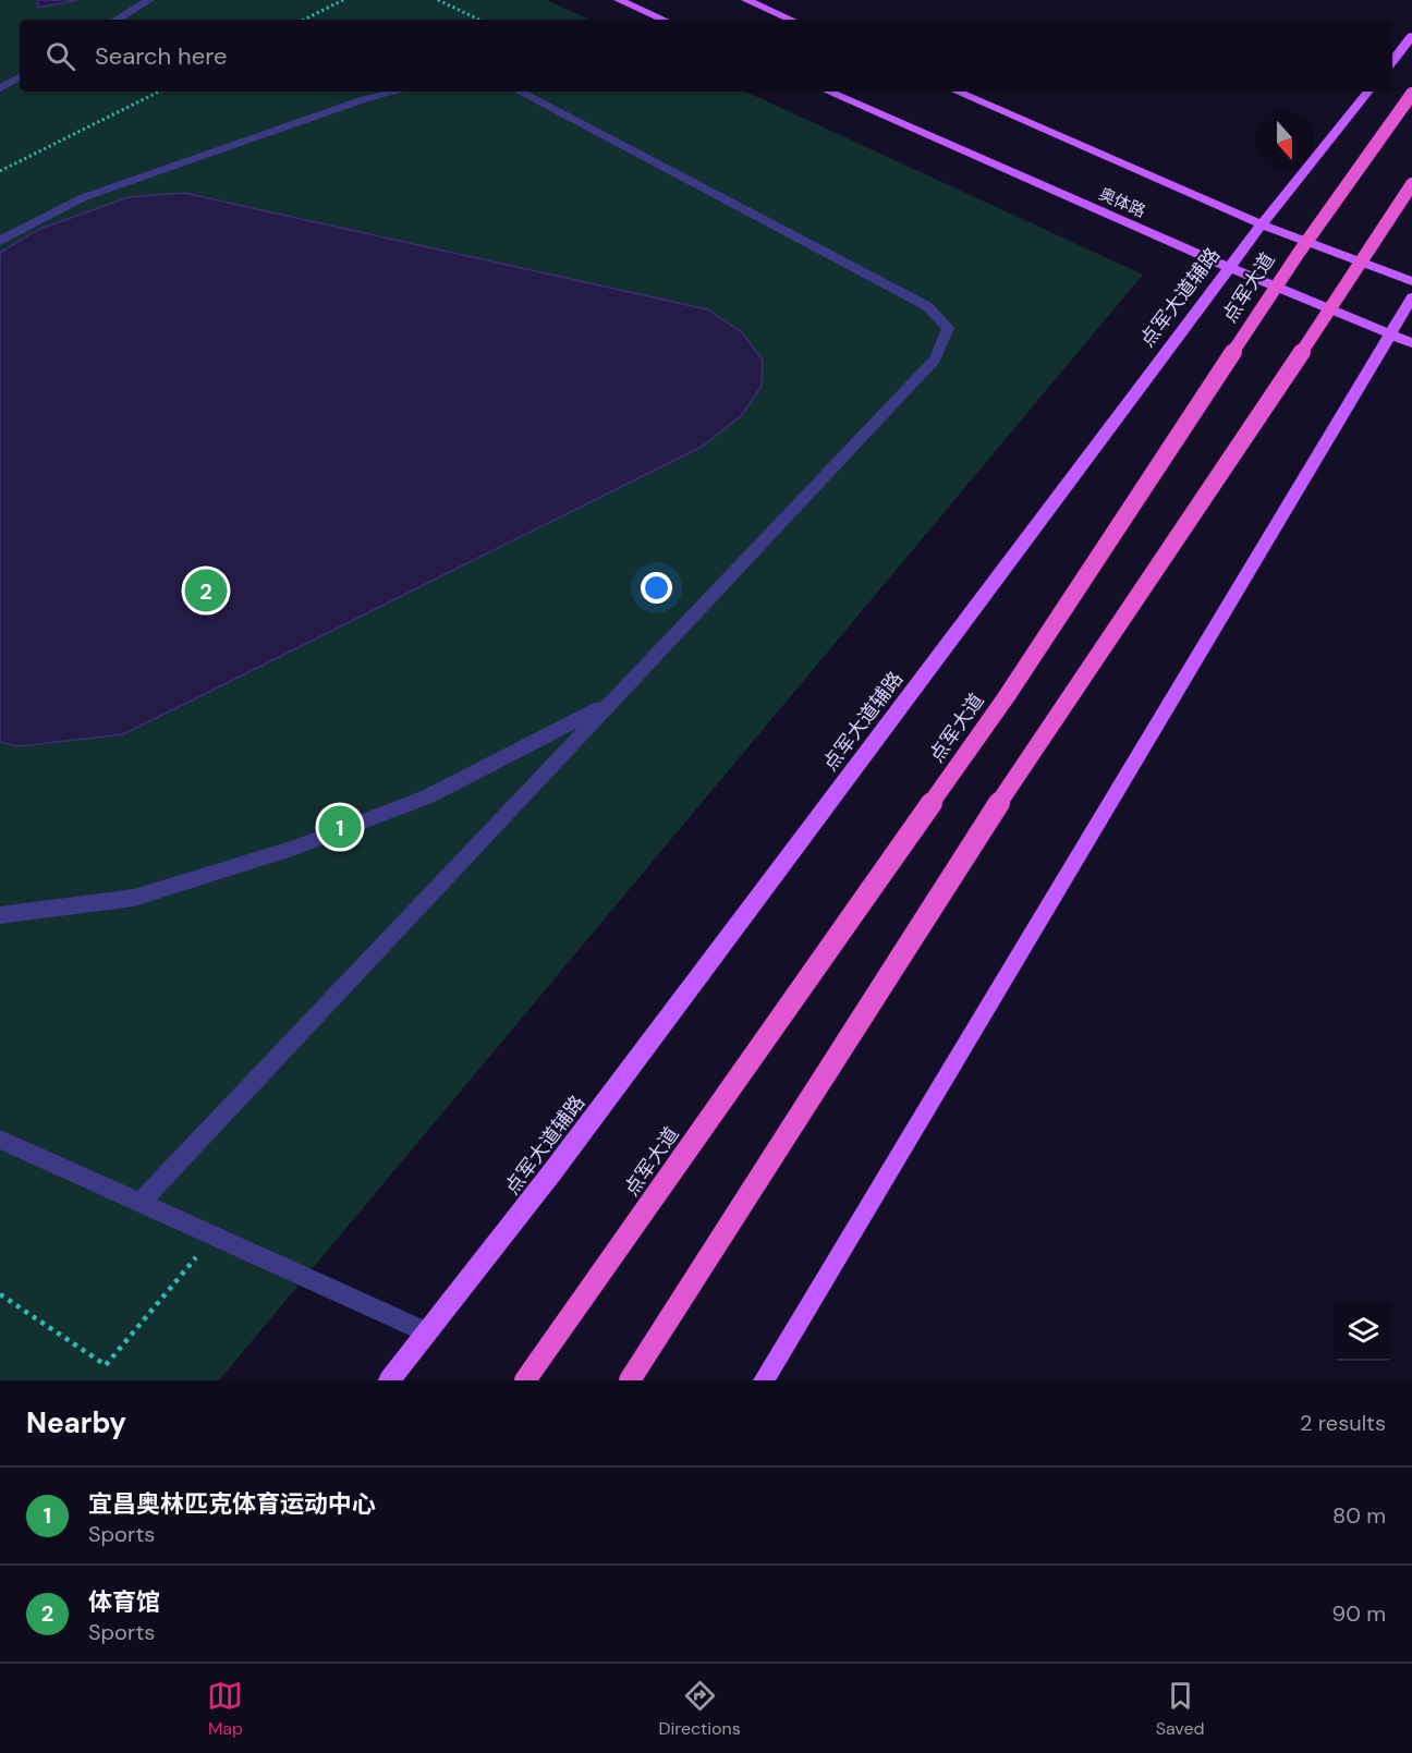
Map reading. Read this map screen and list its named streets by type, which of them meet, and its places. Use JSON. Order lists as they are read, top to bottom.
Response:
{
  "streets": {
    "highway": ["点军大道"],
    "main road": ["奥体路", "点军大道辅路"]
  },
  "crossings": [
    ["奥体路", "点军大道辅路"]
  ],
  "north": "bottom",
  "page": {
    "search": "Search here",
    "pins": ["2", "1"],
    "heading": ["Nearby", "2 results"],
    "list": [
      {
        "mark": "1",
        "name": "宜昌奥林匹克体育运动中心",
        "note": "Sports",
        "value": "80 m"
      },
      {
        "mark": "2",
        "name": "体育馆",
        "note": "Sports",
        "value": "90 m"
      }
    ],
    "nav": ["Map", "Directions", "Saved"]
  }
}
